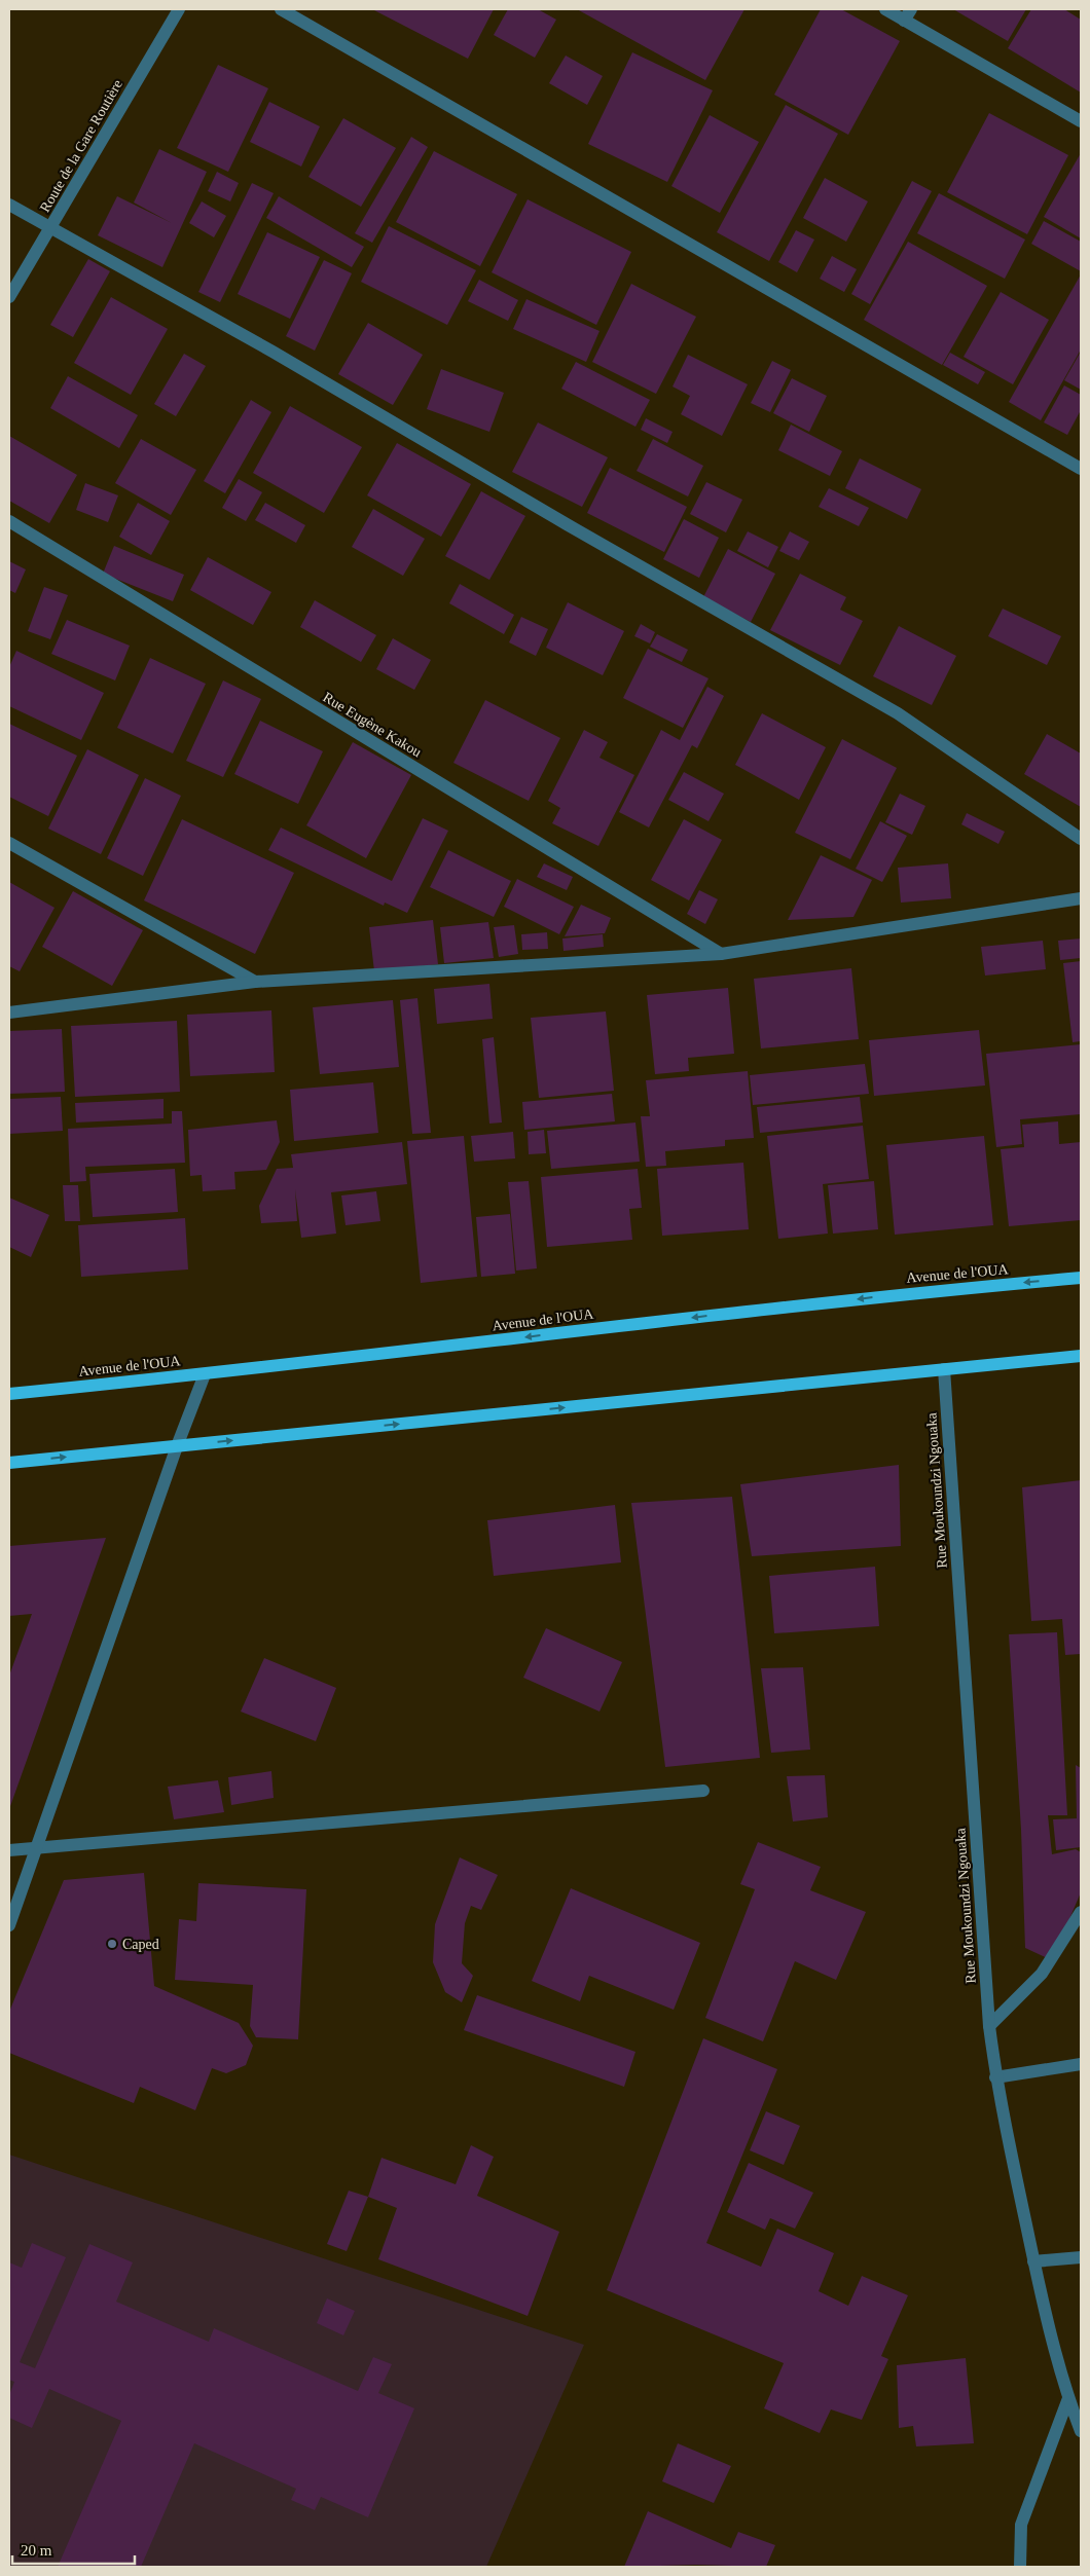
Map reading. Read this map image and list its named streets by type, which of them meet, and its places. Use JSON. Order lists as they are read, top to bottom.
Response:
{
  "streets": {
    "main road": ["Avenue de l'OUA"],
    "street": ["Route de la Gare Routière", "Rue Eugène Kakou", "Rue Moukoundzi Ngouaka"]
  },
  "places": ["Caped"],
  "scale_bar": "20 m"
}
